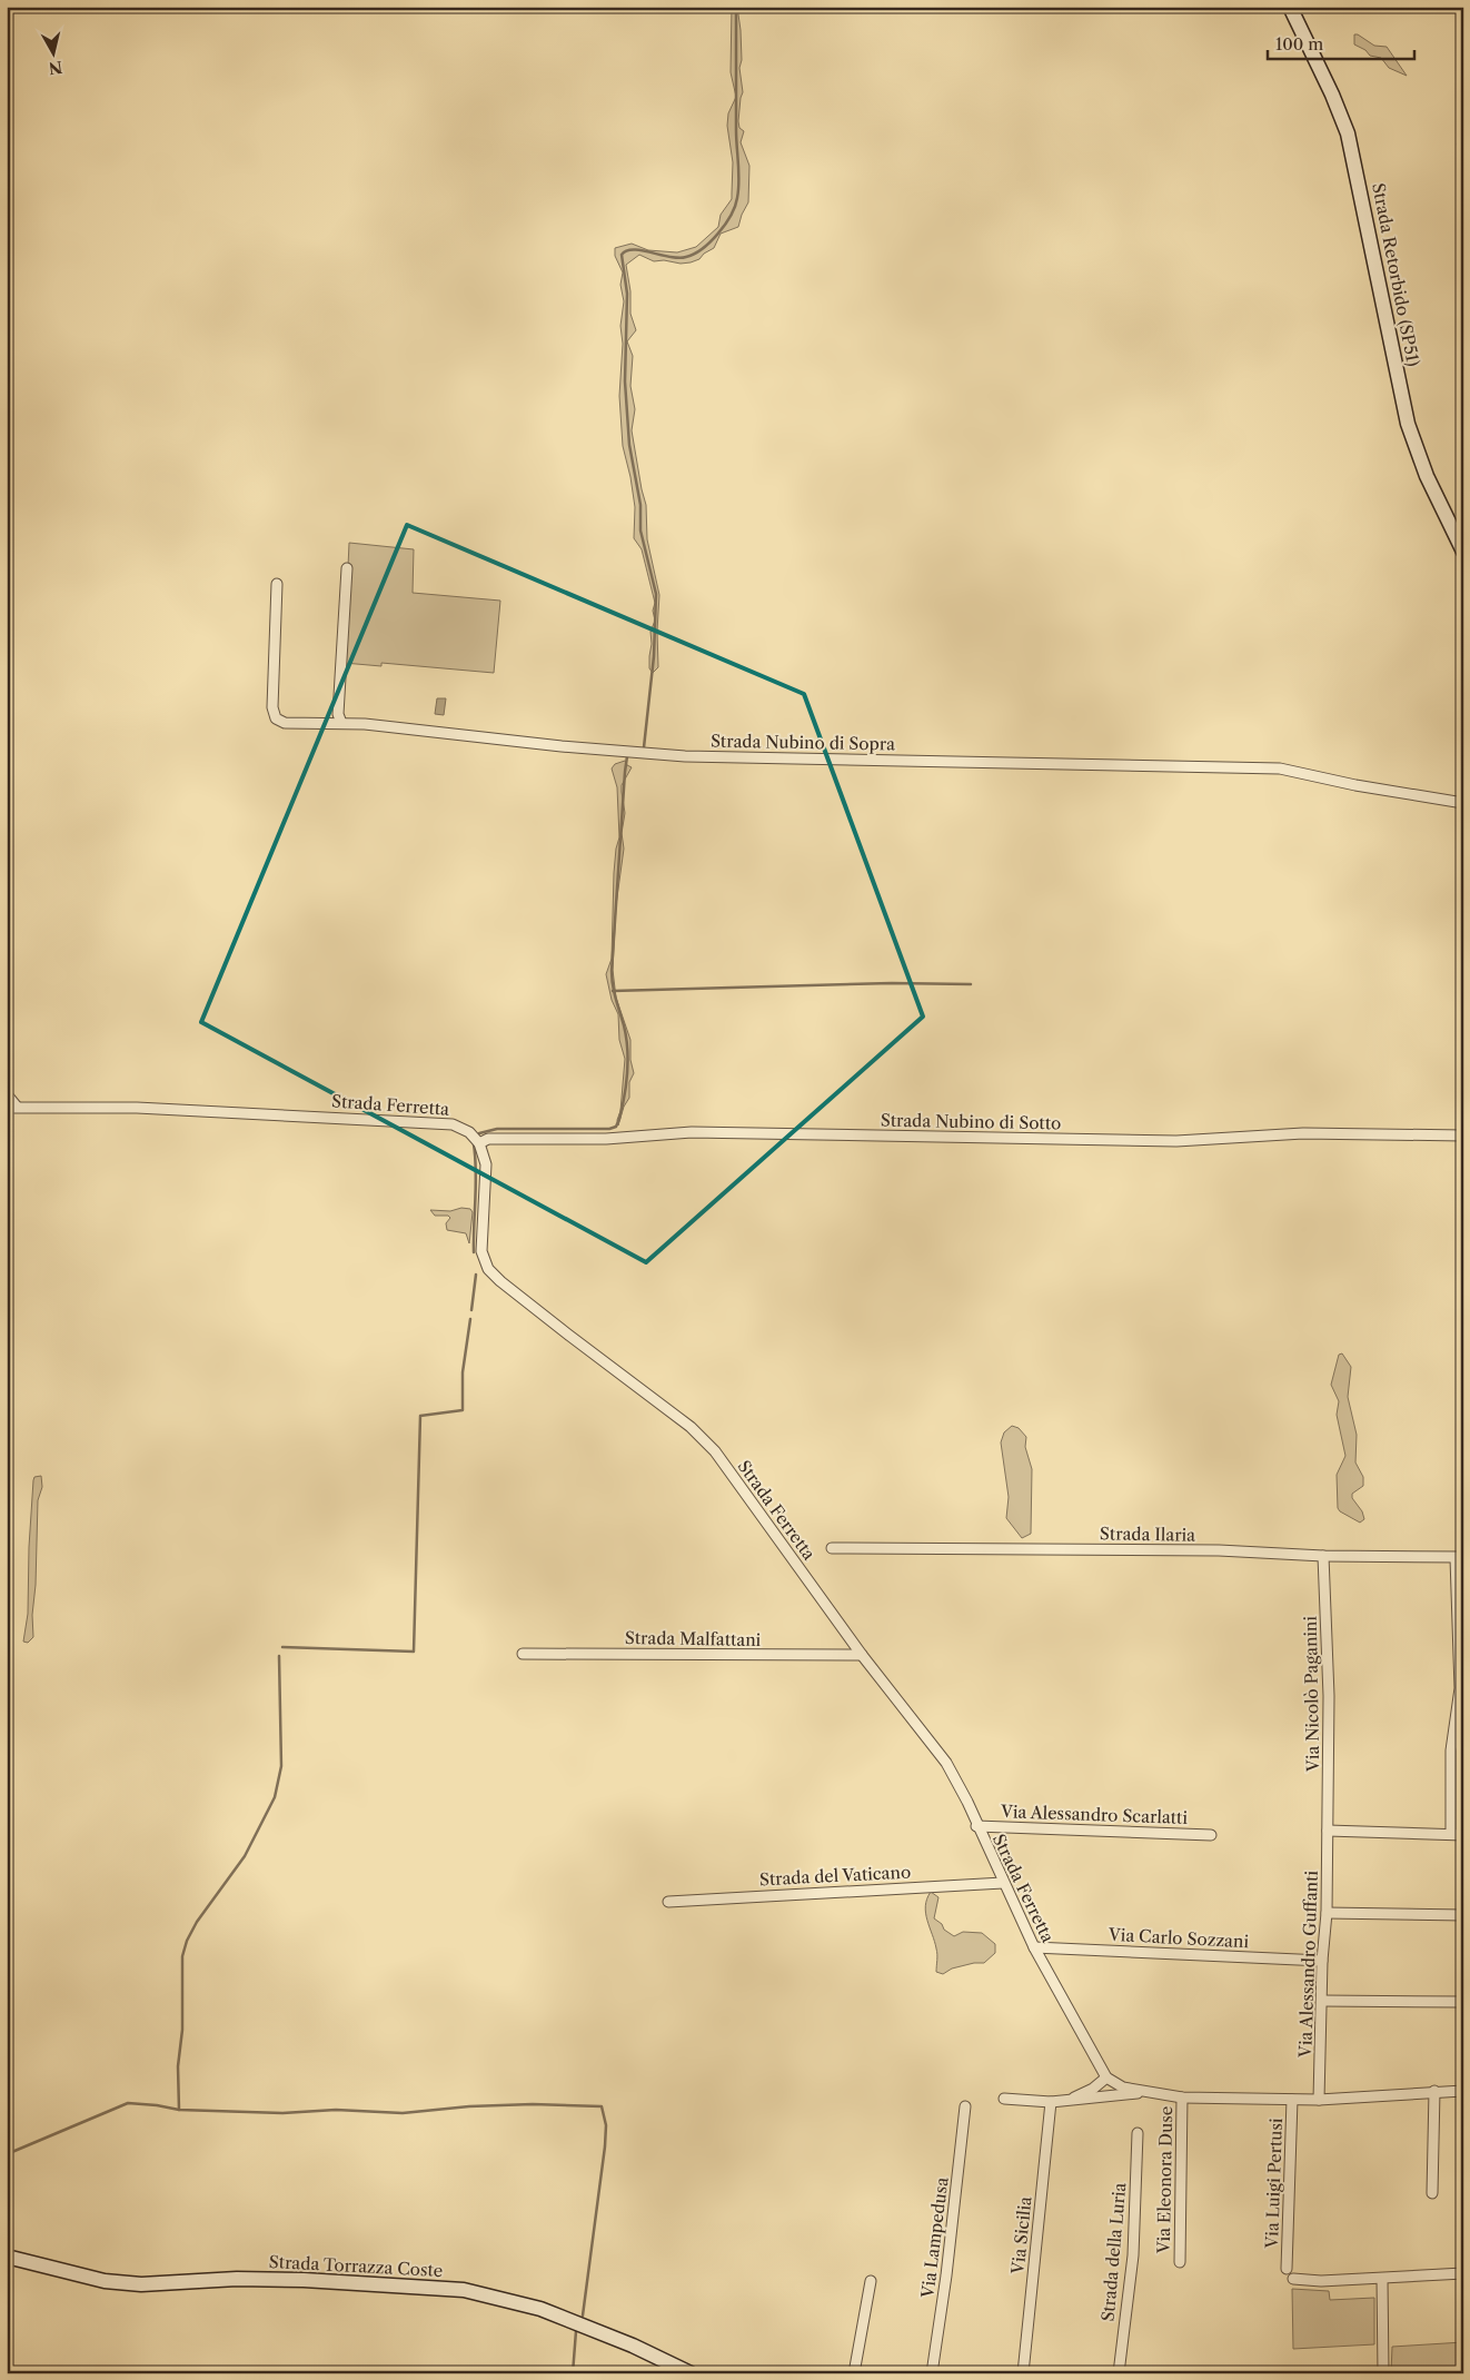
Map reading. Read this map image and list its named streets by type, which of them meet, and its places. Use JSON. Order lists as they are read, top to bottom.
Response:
{
  "streets": {
    "street": [
      "Strada Retorbido (SP51)",
      "Strada Nubino di Sopra",
      "Strada Ferretta",
      "Strada Nubino di Sotto",
      "Strada Ilaria",
      "Strada Malfattani",
      "Via Nicolò Paganini",
      "Via Alessandro Scarlatti",
      "Strada del Vaticano",
      "Via Carlo Sozzani",
      "Via Alessandro Guffanti",
      "Via Eleonora Duse",
      "Via Luigi Pertusi",
      "Via Sicilia",
      "Via Lampedusa",
      "Strada della Luria",
      "Strada Torrazza Coste"
    ]
  },
  "crossings": [
    ["Strada Ferretta", "Strada Nubino di Sotto"],
    ["Strada Ferretta", "Strada Malfattani"],
    ["Strada Ferretta", "Via Alessandro Scarlatti"],
    ["Strada Ferretta", "Strada del Vaticano"],
    ["Strada Ferretta", "Via Carlo Sozzani"],
    ["Strada Ilaria", "Via Nicolò Paganini"],
    ["Via Nicolò Paganini", "Via Alessandro Guffanti"],
    ["Via Carlo Sozzani", "Via Alessandro Guffanti"]
  ],
  "scale_bar": "100 m",
  "north": "bottom"
}
